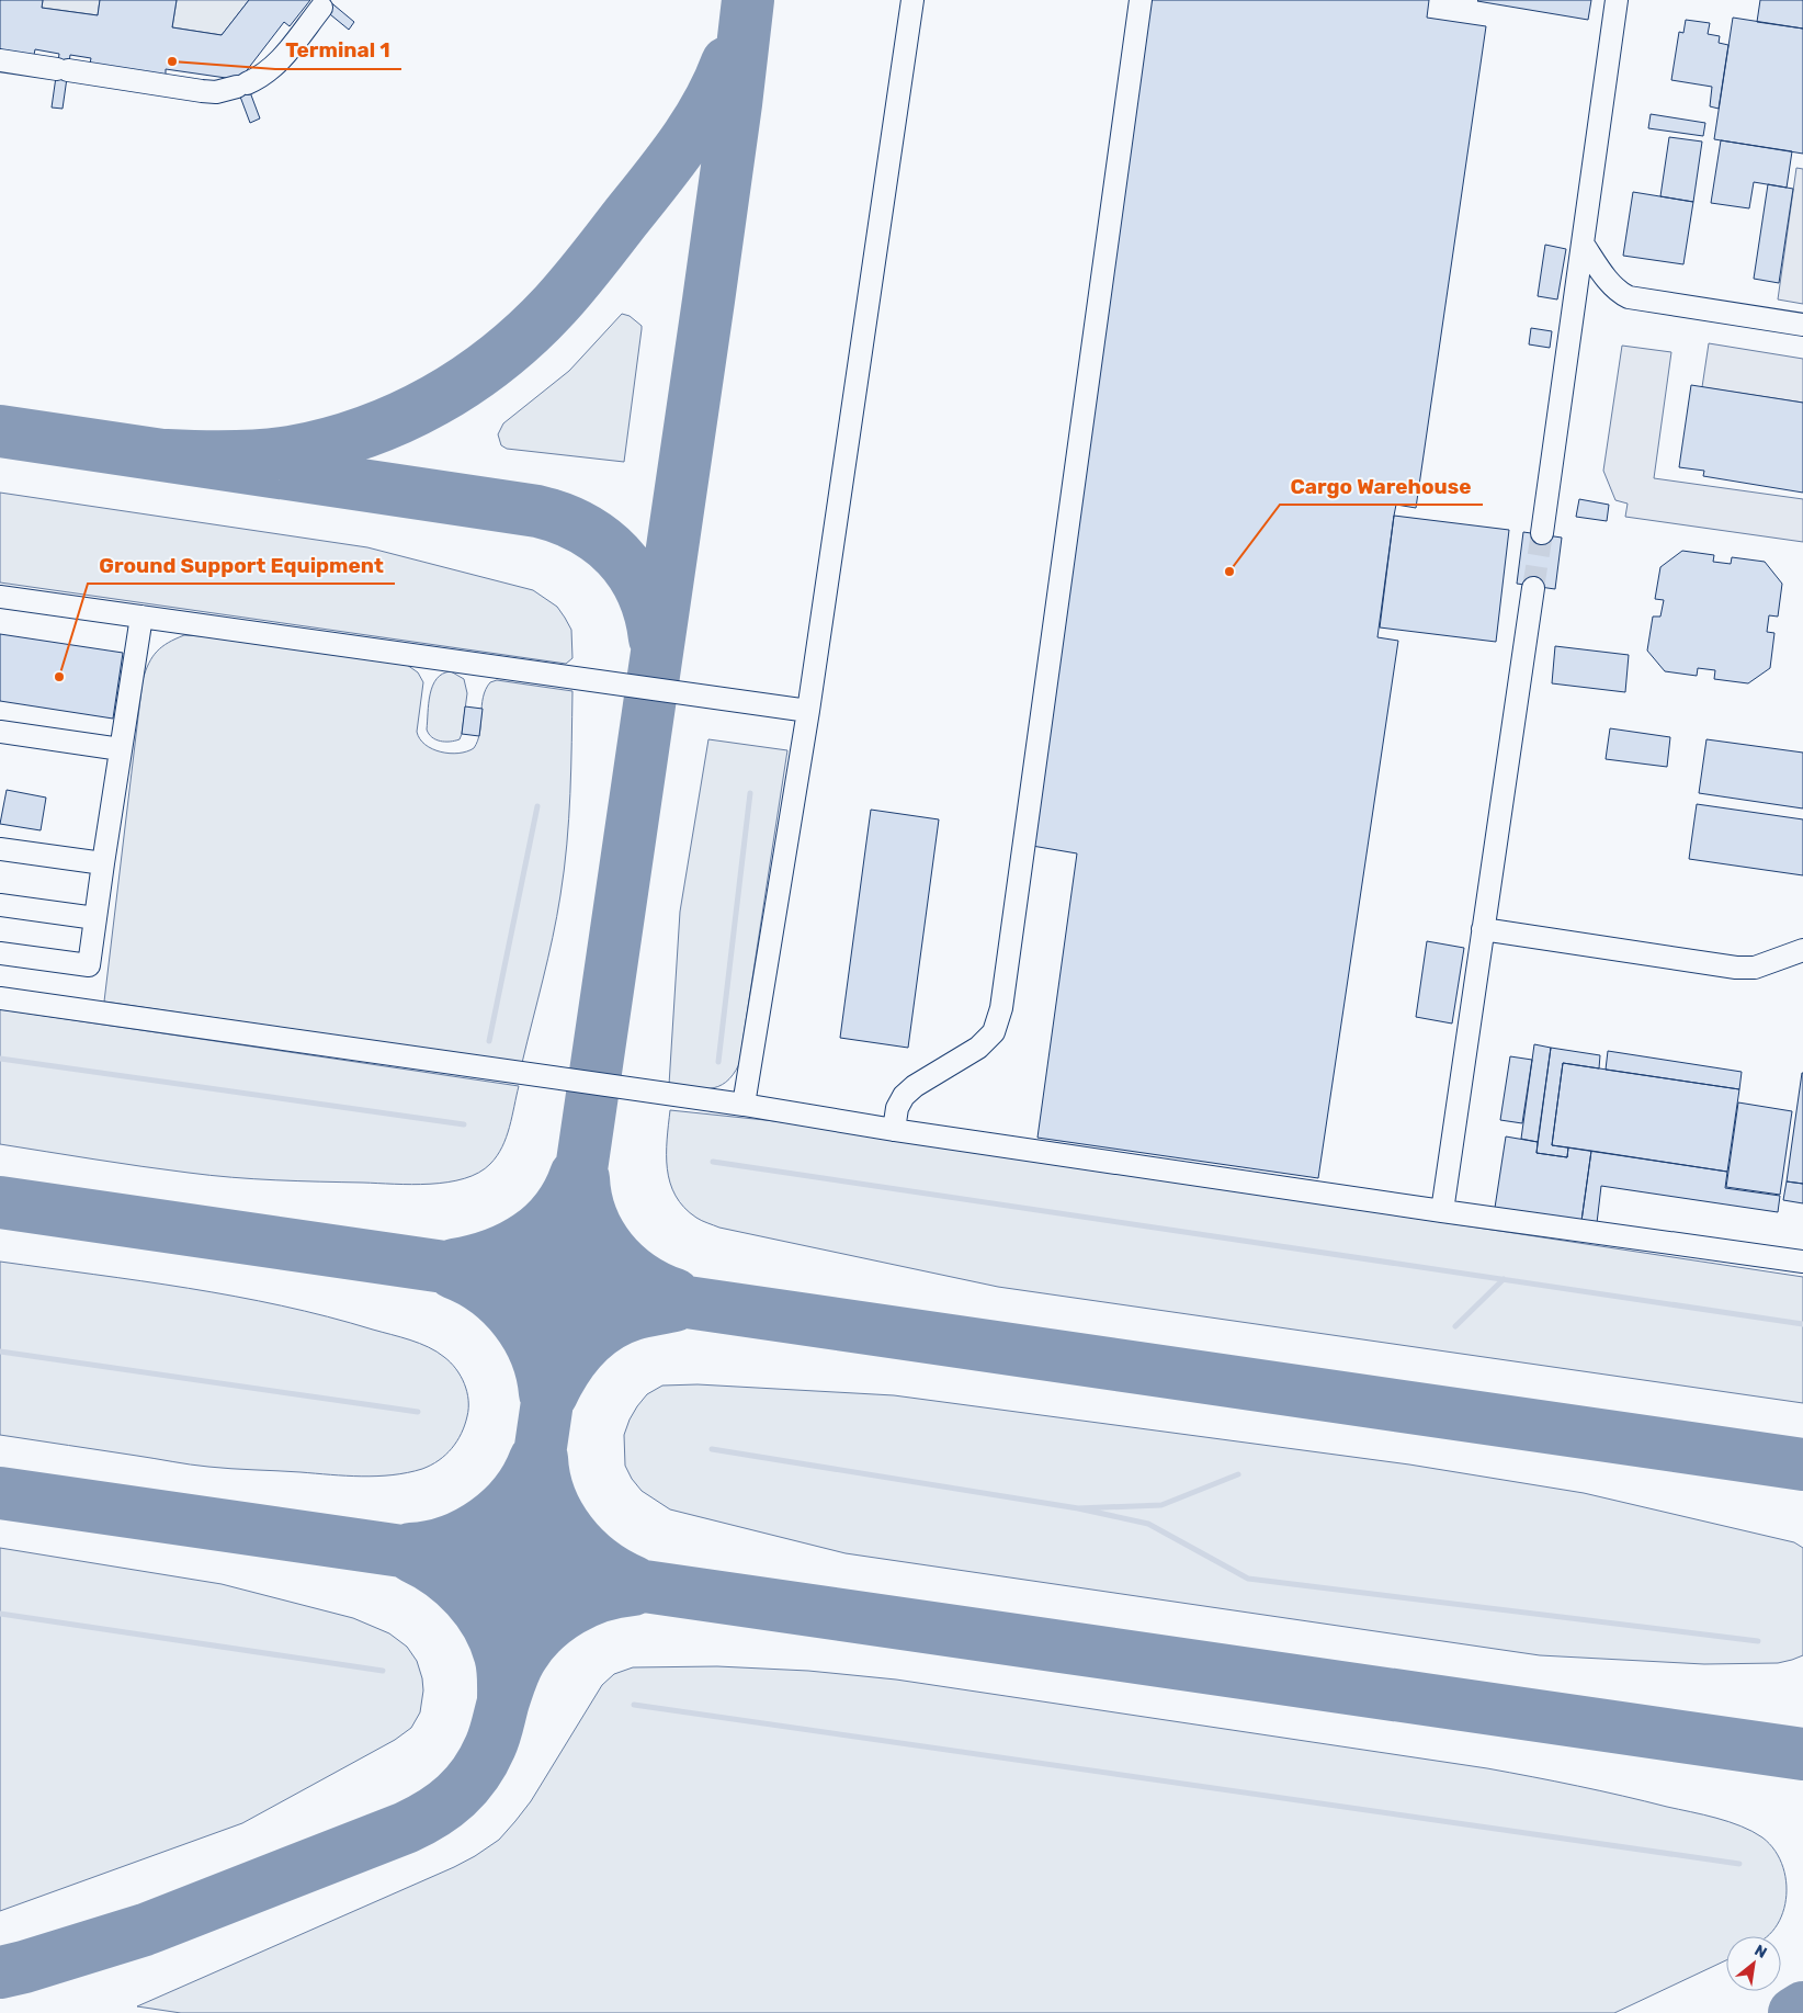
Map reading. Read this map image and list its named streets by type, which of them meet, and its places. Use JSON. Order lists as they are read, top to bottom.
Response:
{
  "places": ["Terminal 1", "Cargo Warehouse", "Ground Support Equipment"],
  "north": "top right"
}
